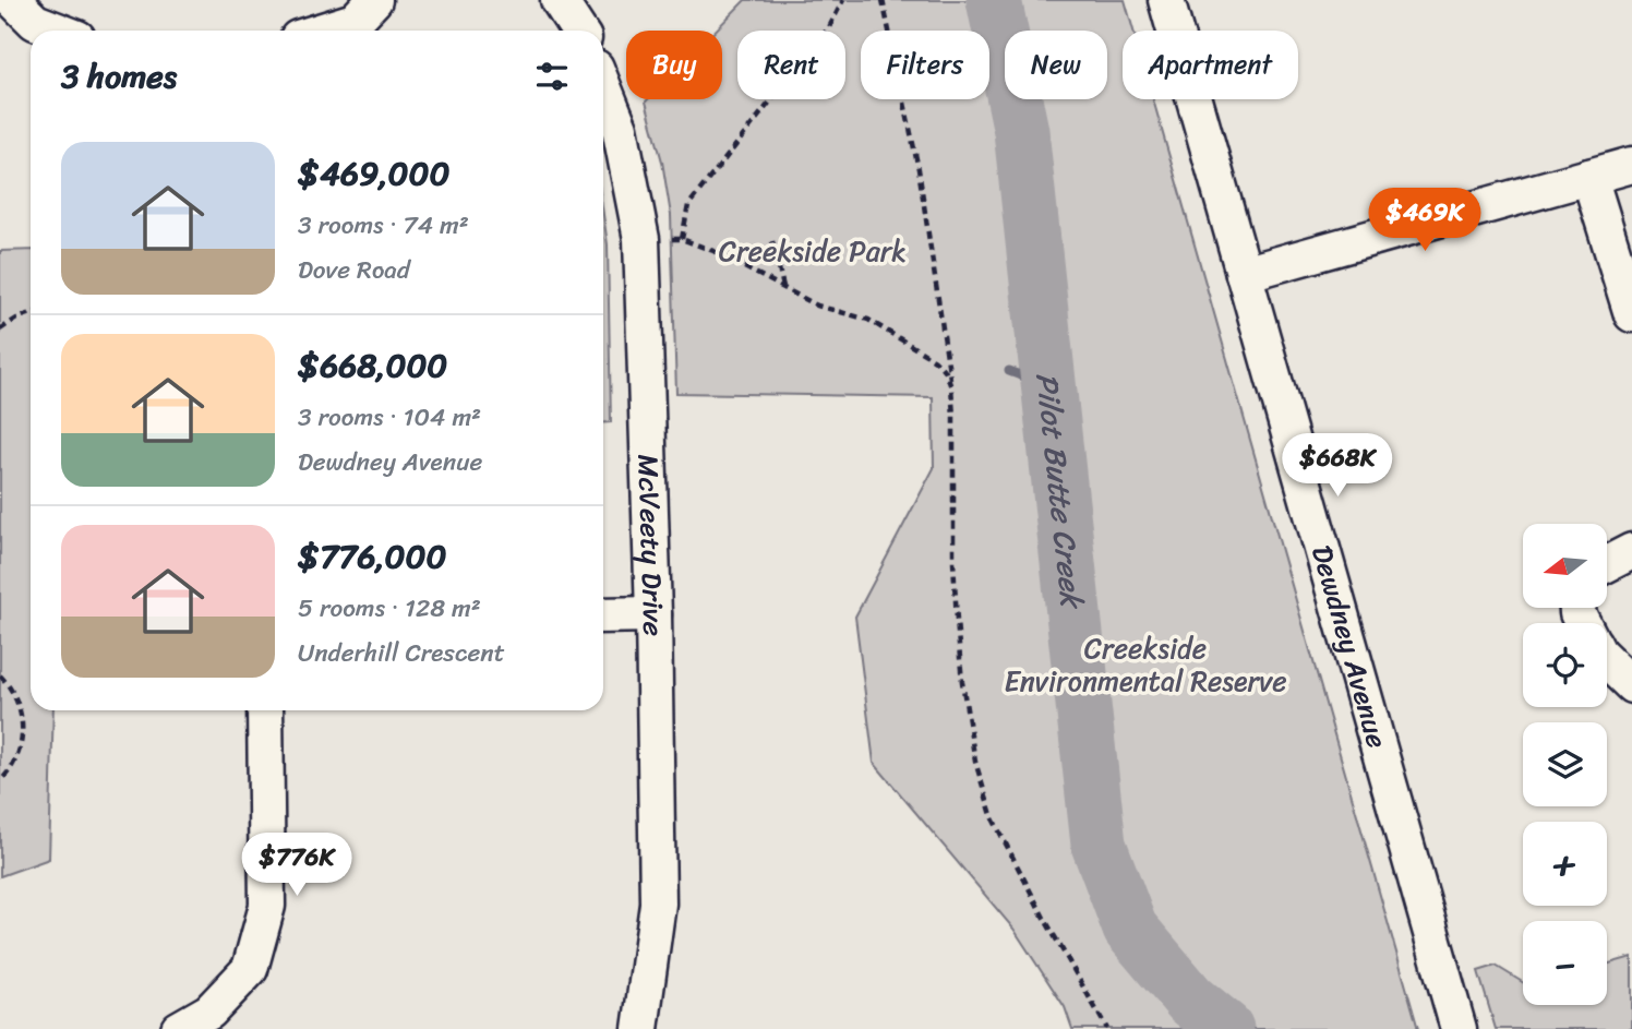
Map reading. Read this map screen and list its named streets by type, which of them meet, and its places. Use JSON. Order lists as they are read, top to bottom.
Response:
{
  "streets": {
    "street": ["McVeety Drive", "Dewdney Avenue"]
  },
  "water": ["Pilot Butte Creek"],
  "parks": ["Creekside Park", "Creekside Environmental Reserve"],
  "north": "left",
  "page": {
    "chip": [
      "Buy",
      "Rent",
      "Filters",
      "New",
      "Apartment"
    ],
    "heading": "3 homes",
    "list": [
      {
        "name": "$469,000",
        "note": "3 rooms · 74 m² · Dove Road"
      },
      {
        "name": "$668,000",
        "note": "3 rooms · 104 m² · Dewdney Avenue"
      },
      {
        "name": "$776,000",
        "note": "5 rooms · 128 m² · Underhill Crescent"
      }
    ],
    "price": ["$469K", "$668K", "$776K"],
    "map_buttons": ["+", "−"]
  }
}
